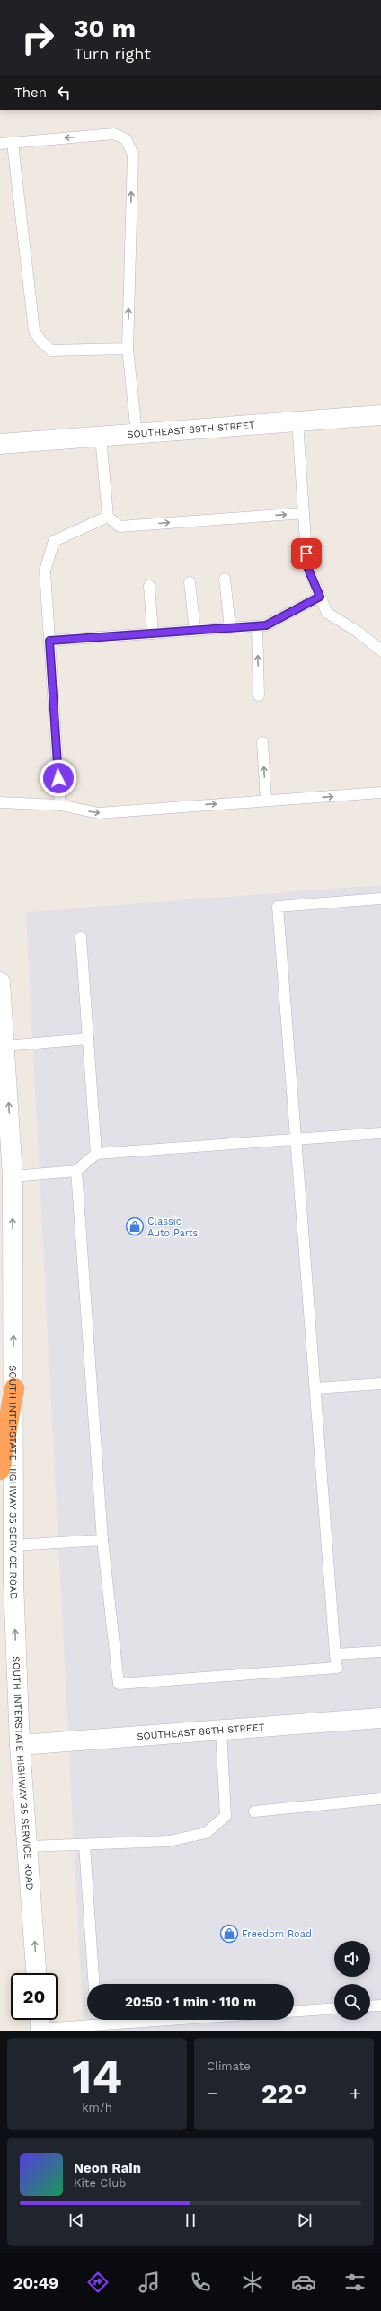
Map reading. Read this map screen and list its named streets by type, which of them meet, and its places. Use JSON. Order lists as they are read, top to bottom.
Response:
{
  "streets": {
    "main road": ["SOUTHEAST 89TH STREET", "SOUTH INTERSTATE HIGHWAY 35 SERVICE ROAD", "SOUTHEAST 86TH STREET"]
  },
  "crossings": [
    ["SOUTH INTERSTATE HIGHWAY 35 SERVICE ROAD", "SOUTHEAST 86TH STREET"]
  ],
  "one_way": ["SOUTH INTERSTATE HIGHWAY 35 SERVICE ROAD"],
  "places": {
    "shop": ["Classic Auto Parts", "Freedom Road"]
  },
  "page": {
    "turn": ["30 m", "Turn right"],
    "then": "Then",
    "limit": "20",
    "trip": "20:50 · 1 min · 110 m",
    "tile": [
      ["14", "km/h"],
      "Climate"
    ],
    "heat": ["−", "22°", "+"],
    "song": ["Neon Rain", "Kite Club"],
    "tabs": "20:49"
  }
}
